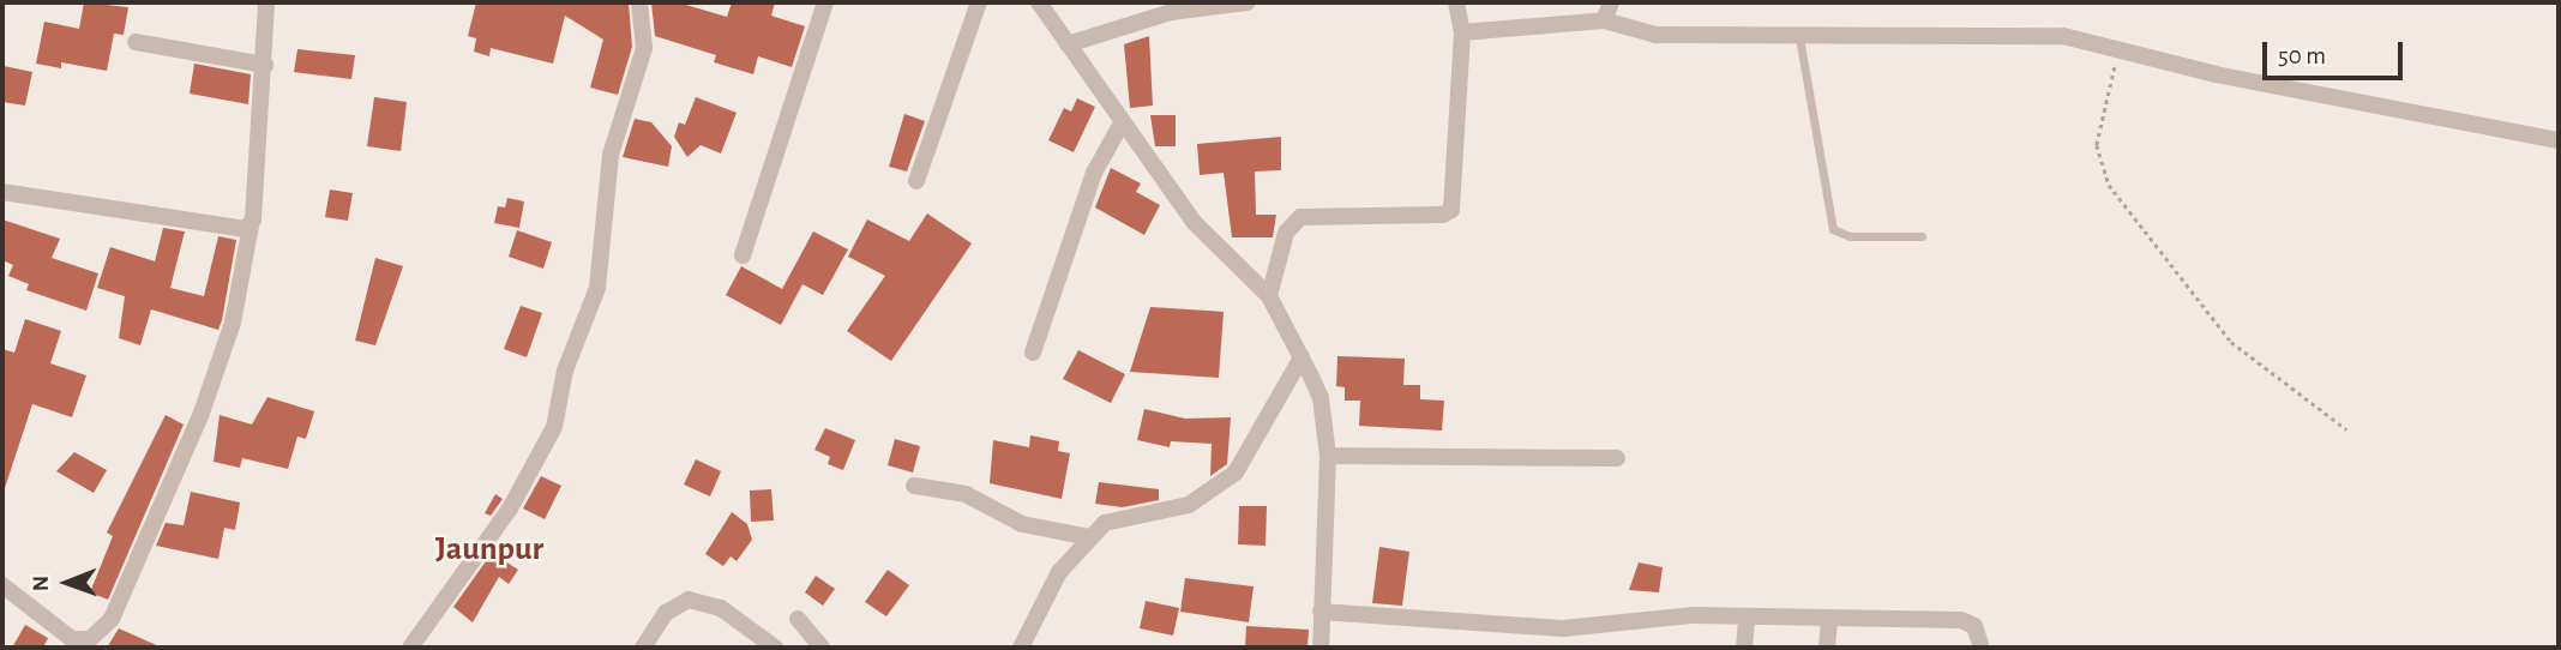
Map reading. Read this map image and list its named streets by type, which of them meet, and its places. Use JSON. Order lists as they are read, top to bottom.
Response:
{
  "districts": ["Jaunpur"],
  "scale_bar": "50 m",
  "north": "left"
}
